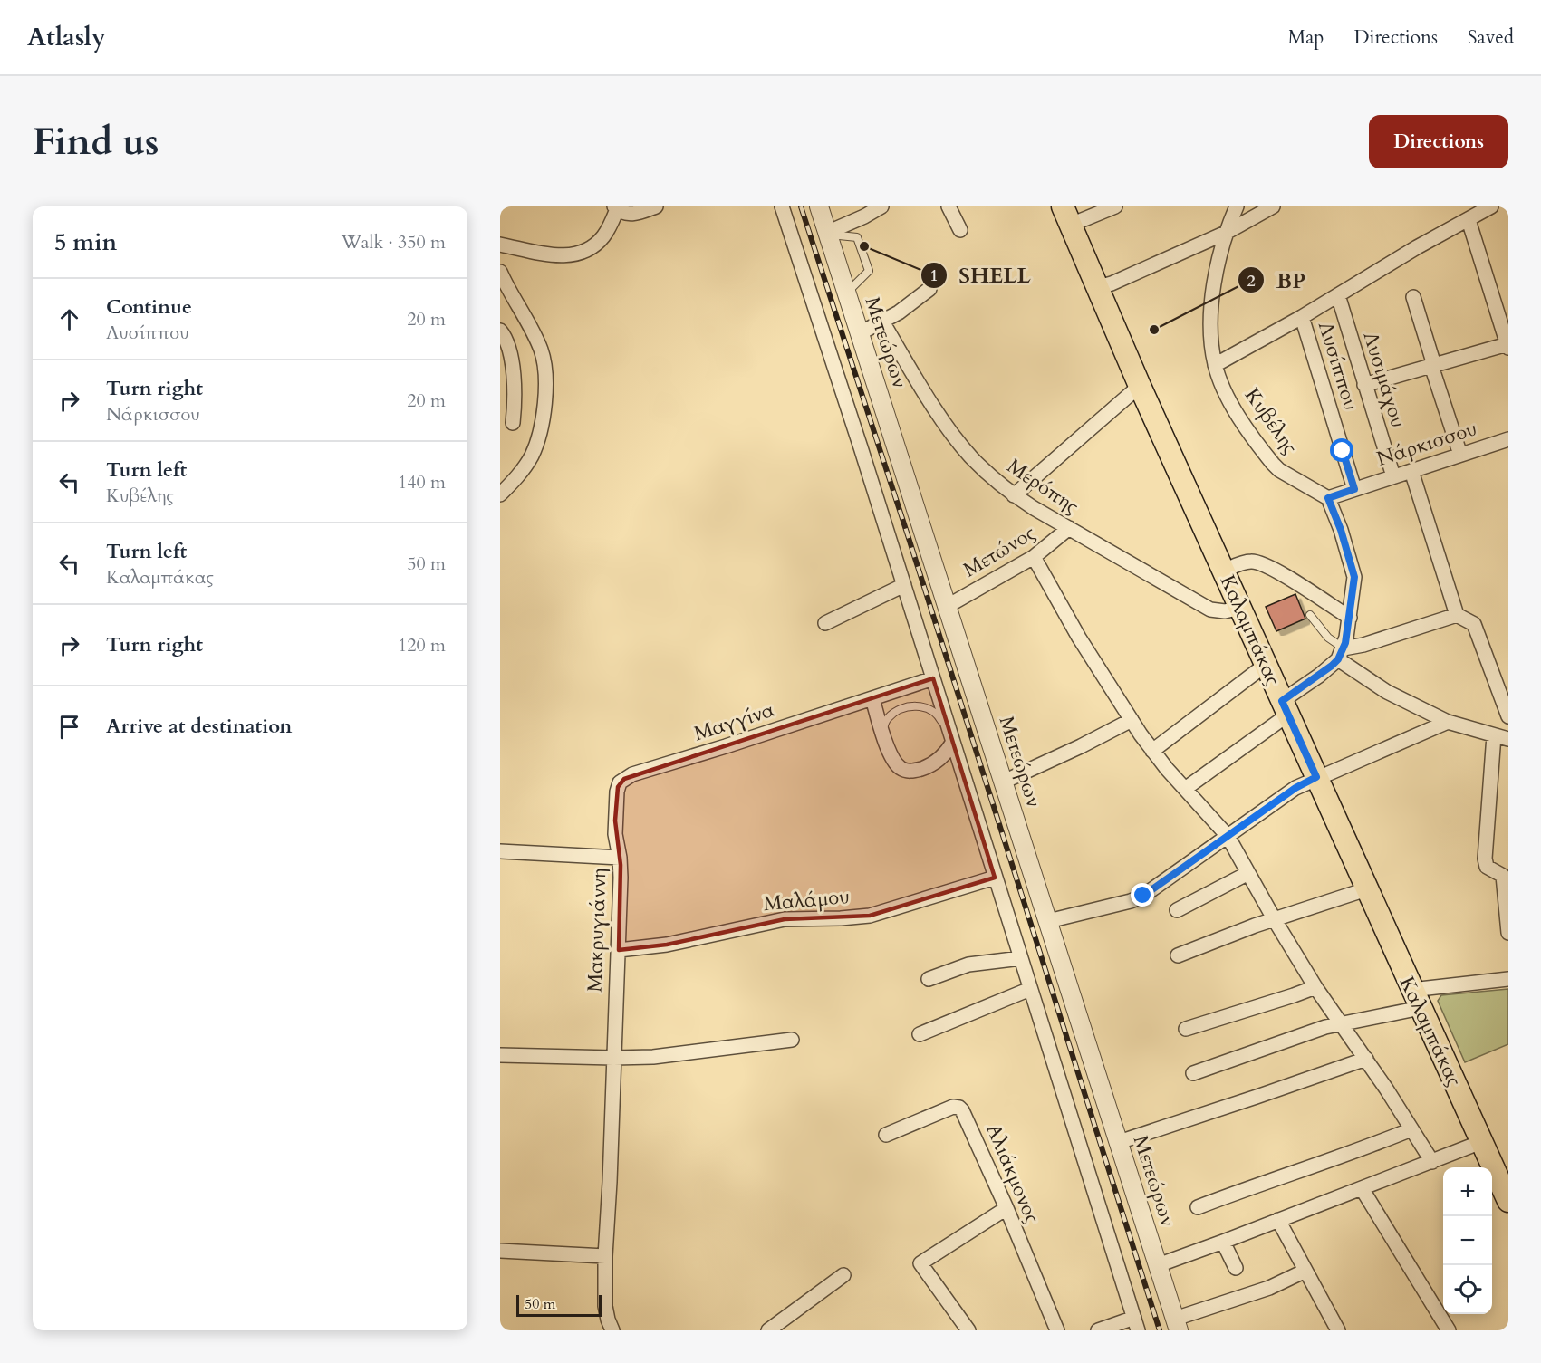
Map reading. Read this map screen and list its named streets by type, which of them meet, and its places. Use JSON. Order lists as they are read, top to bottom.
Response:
{
  "streets": {
    "main road": ["Καλαμπάκας"],
    "street": [
      "Μετεώρων",
      "Λυσίππου",
      "Λυσιμάχου",
      "Κυβέλης",
      "Νάρκισσου",
      "Μερόπης",
      "Μετώνος",
      "Μαγγίνα",
      "Μαλάμου",
      "Μακρυγιάννη",
      "Αλιάκμονος"
    ]
  },
  "crossings": [
    ["Μετεώρων", "Μετώνος"],
    ["Λυσίππου", "Νάρκισσου"],
    ["Λυσιμάχου", "Νάρκισσου"],
    ["Κυβέλης", "Νάρκισσου"],
    ["Μερόπης", "Μετώνος"],
    ["Μερόπης", "Καλαμπάκας"],
    ["Μαγγίνα", "Μακρυγιάννη"],
    ["Μαλάμου", "Μακρυγιάννη"]
  ],
  "places": ["SHELL", "BP"],
  "scale_bar": "50 m",
  "page": {
    "header": "Atlasly",
    "nav": ["Map", "Directions", "Saved"],
    "buttons": "Directions",
    "title": "Find us",
    "heading": ["5 min", "Walk · 350 m"],
    "list": [
      ["Continue", "Λυσίππου", "20 m"],
      ["Turn right", "Νάρκισσου", "20 m"],
      ["Turn left", "Κυβέλης", "140 m"],
      ["Turn left", "Καλαμπάκας", "50 m"],
      ["Turn right", "120 m"],
      "Arrive at destination"
    ],
    "map_buttons": ["+", "−"],
    "scale": "50 m"
  }
}
